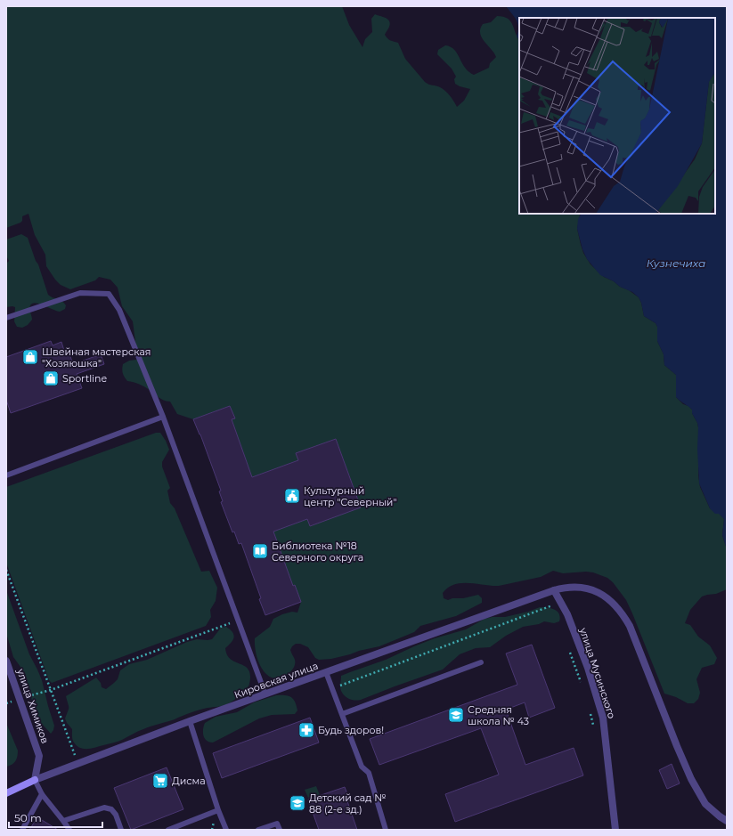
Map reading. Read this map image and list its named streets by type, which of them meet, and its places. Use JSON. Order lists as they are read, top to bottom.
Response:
{
  "streets": {
    "main road": ["Кировская улица"],
    "street": ["улица Мусинского", "улица Химиков"]
  },
  "crossings": [
    ["улица Мусинского", "Кировская улица"],
    ["Кировская улица", "улица Химиков"]
  ],
  "water": ["Кузнечиха"],
  "places": {
    "shop": ["Швейная мастерская \"Хозяюшка\"", "Sportline"],
    "public building": ["Культурный центр \"Северный\""],
    "library": ["Библиотека №18 Северного округа"],
    "school or university": ["Средняя школа № 43", "Детский сад № 88 (2-е зд.)"],
    "pharmacy": ["Будь здоров!"],
    "supermarket": ["Дисма"]
  },
  "scale_bar": "50 m"
}
